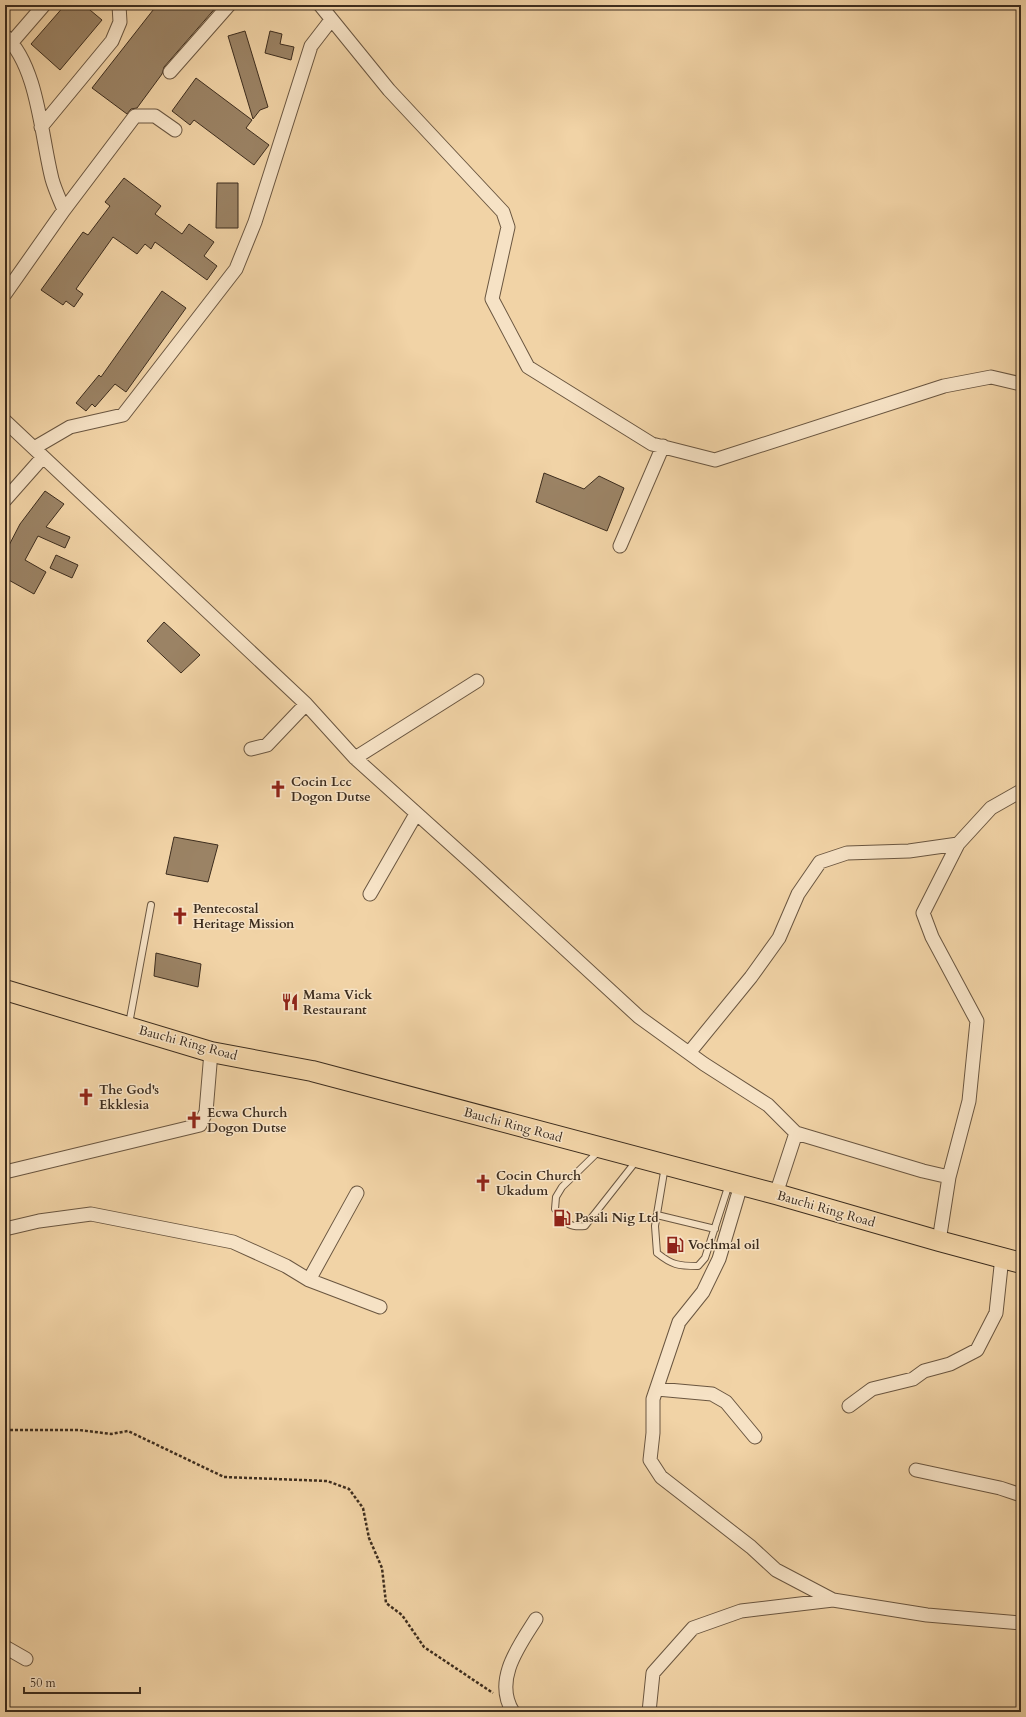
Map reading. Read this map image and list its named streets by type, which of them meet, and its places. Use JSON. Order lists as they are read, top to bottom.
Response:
{
  "streets": {
    "main road": ["Bauchi Ring Road"]
  },
  "places": {
    "church": [
      "Cocin Lcc Dogon Dutse",
      "Pentecostal Heritage Mission",
      "The God's Ekklesia",
      "Ecwa Church Dogon Dutse",
      "Cocin Church Ukadum"
    ],
    "restaurant": ["Mama Vick Restaurant"],
    "fuel station": ["Pasali Nig Ltd", "Vochmal oil"]
  },
  "scale_bar": "50 m"
}
